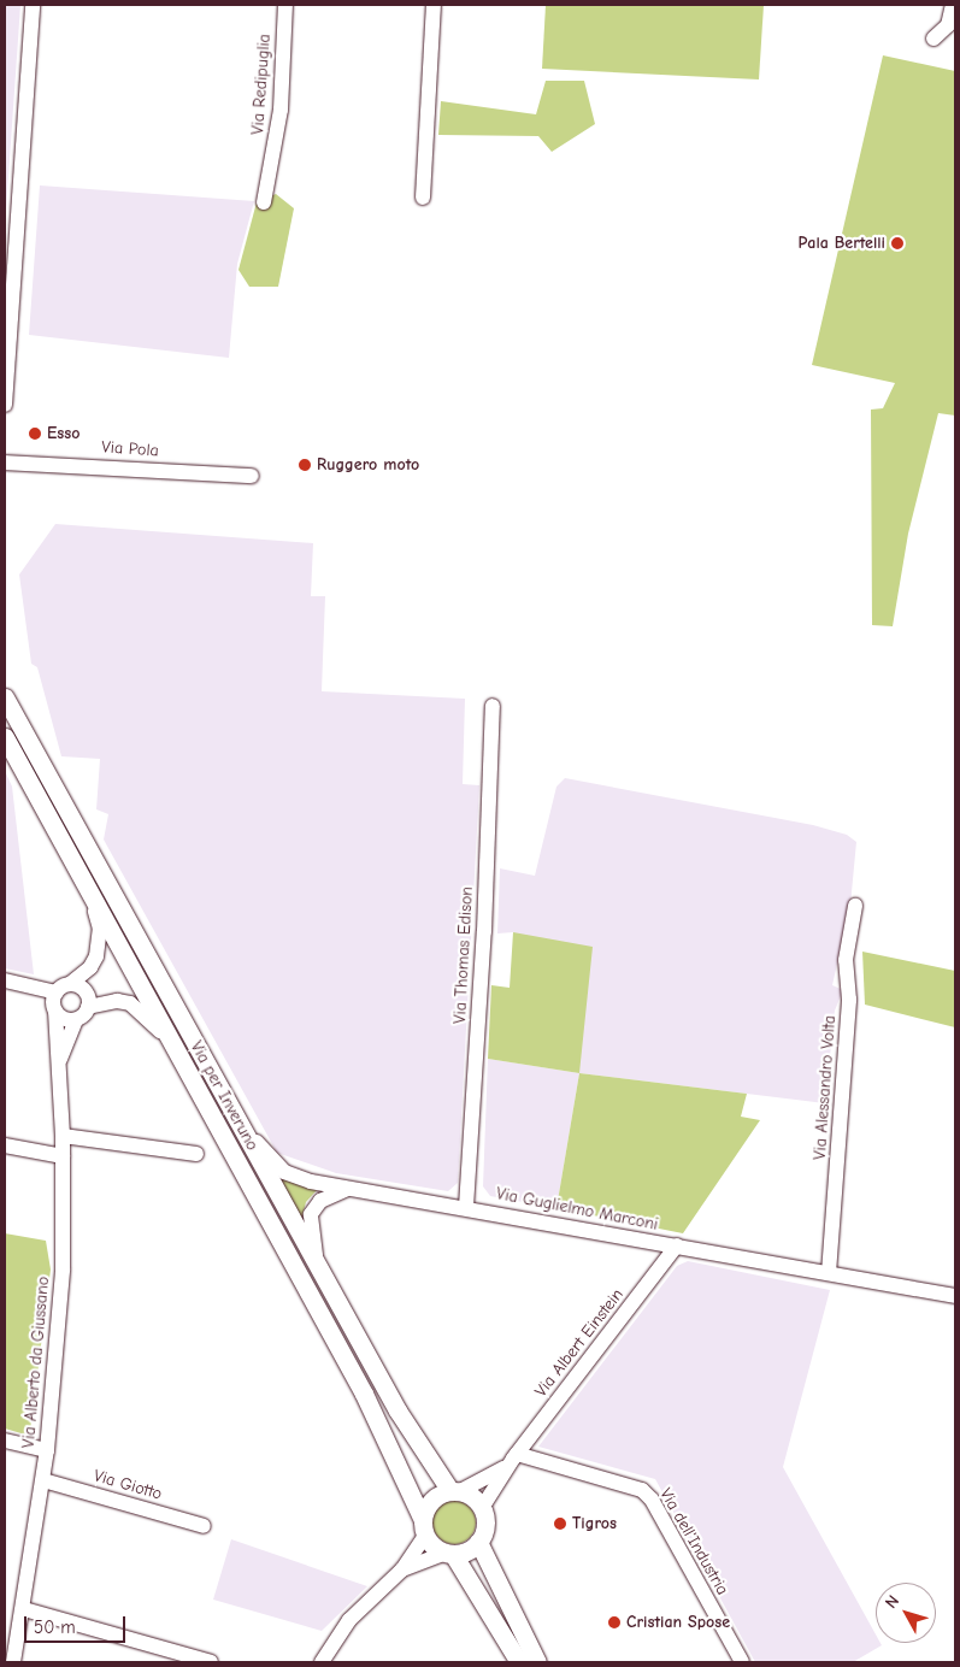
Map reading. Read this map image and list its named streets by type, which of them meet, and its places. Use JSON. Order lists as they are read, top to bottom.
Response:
{
  "streets": {
    "main road": ["Via per Inveruno"],
    "street": [
      "Via Redipuglia",
      "Via Pola",
      "Via Thomas Edison",
      "Via Alessandro Volta",
      "Via Guglielmo Marconi",
      "Via Albert Einstein",
      "Via Alberto da Giussano",
      "Via Giotto",
      "Via dell'Industria"
    ]
  },
  "crossings": [
    ["Via Thomas Edison", "Via Guglielmo Marconi"],
    ["Via Alessandro Volta", "Via Guglielmo Marconi"],
    ["Via per Inveruno", "Via Guglielmo Marconi"],
    ["Via per Inveruno", "Via Albert Einstein"],
    ["Via Guglielmo Marconi", "Via Albert Einstein"],
    ["Via Albert Einstein", "Via dell'Industria"],
    ["Via Alberto da Giussano", "Via Giotto"]
  ],
  "places": [
    "Pala Bertelli",
    "Esso",
    "Ruggero moto",
    "Tigros",
    "Cristian Spose"
  ],
  "scale_bar": "50 m",
  "north": "top left"
}
